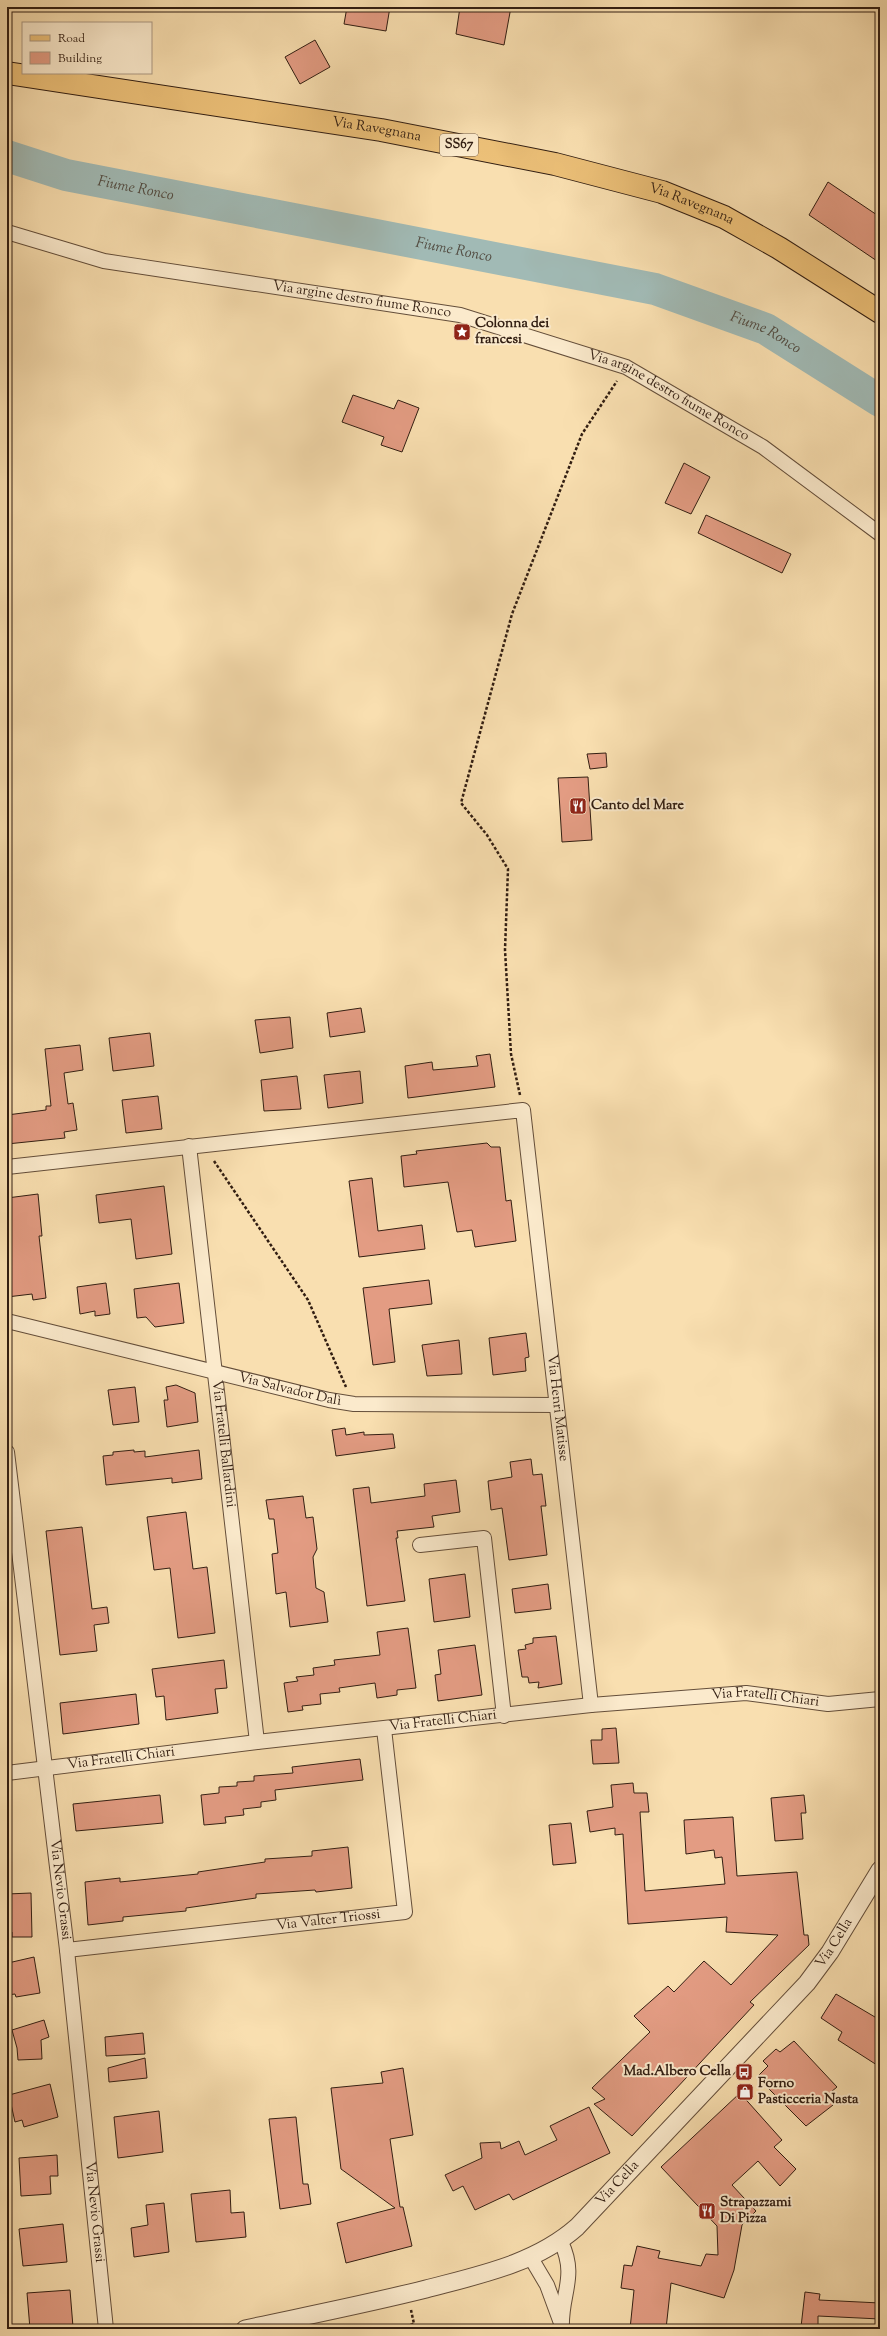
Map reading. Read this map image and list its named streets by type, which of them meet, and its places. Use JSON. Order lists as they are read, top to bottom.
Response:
{
  "streets": {
    "main road": ["Via Ravegnana", "SS67"],
    "street": [
      "Via argine destro fiume Ronco",
      "Via Salvador Dalì",
      "Via Henri Matisse",
      "Via Fratelli Ballardini",
      "Via Fratelli Chiari",
      "Via Nevio Grassi",
      "Via Valter Triossi",
      "Via Cella"
    ]
  },
  "crossings": [
    ["Via Salvador Dalì", "Via Henri Matisse"],
    ["Via Salvador Dalì", "Via Fratelli Ballardini"],
    ["Via Henri Matisse", "Via Fratelli Chiari"],
    ["Via Fratelli Ballardini", "Via Fratelli Chiari"],
    ["Via Fratelli Chiari", "Via Nevio Grassi"],
    ["Via Fratelli Chiari", "Via Valter Triossi"],
    ["Via Nevio Grassi", "Via Valter Triossi"]
  ],
  "water": ["Fiume Ronco"],
  "places": {
    "place": ["Colonna dei francesi"],
    "restaurant": ["Canto del Mare", "Strapazzami Di Pizza"],
    "bus stop": ["Mad.Albero Cella"],
    "shop": ["Forno Pasticceria Nasta"]
  },
  "legend": ["Road", "Building"]
}
